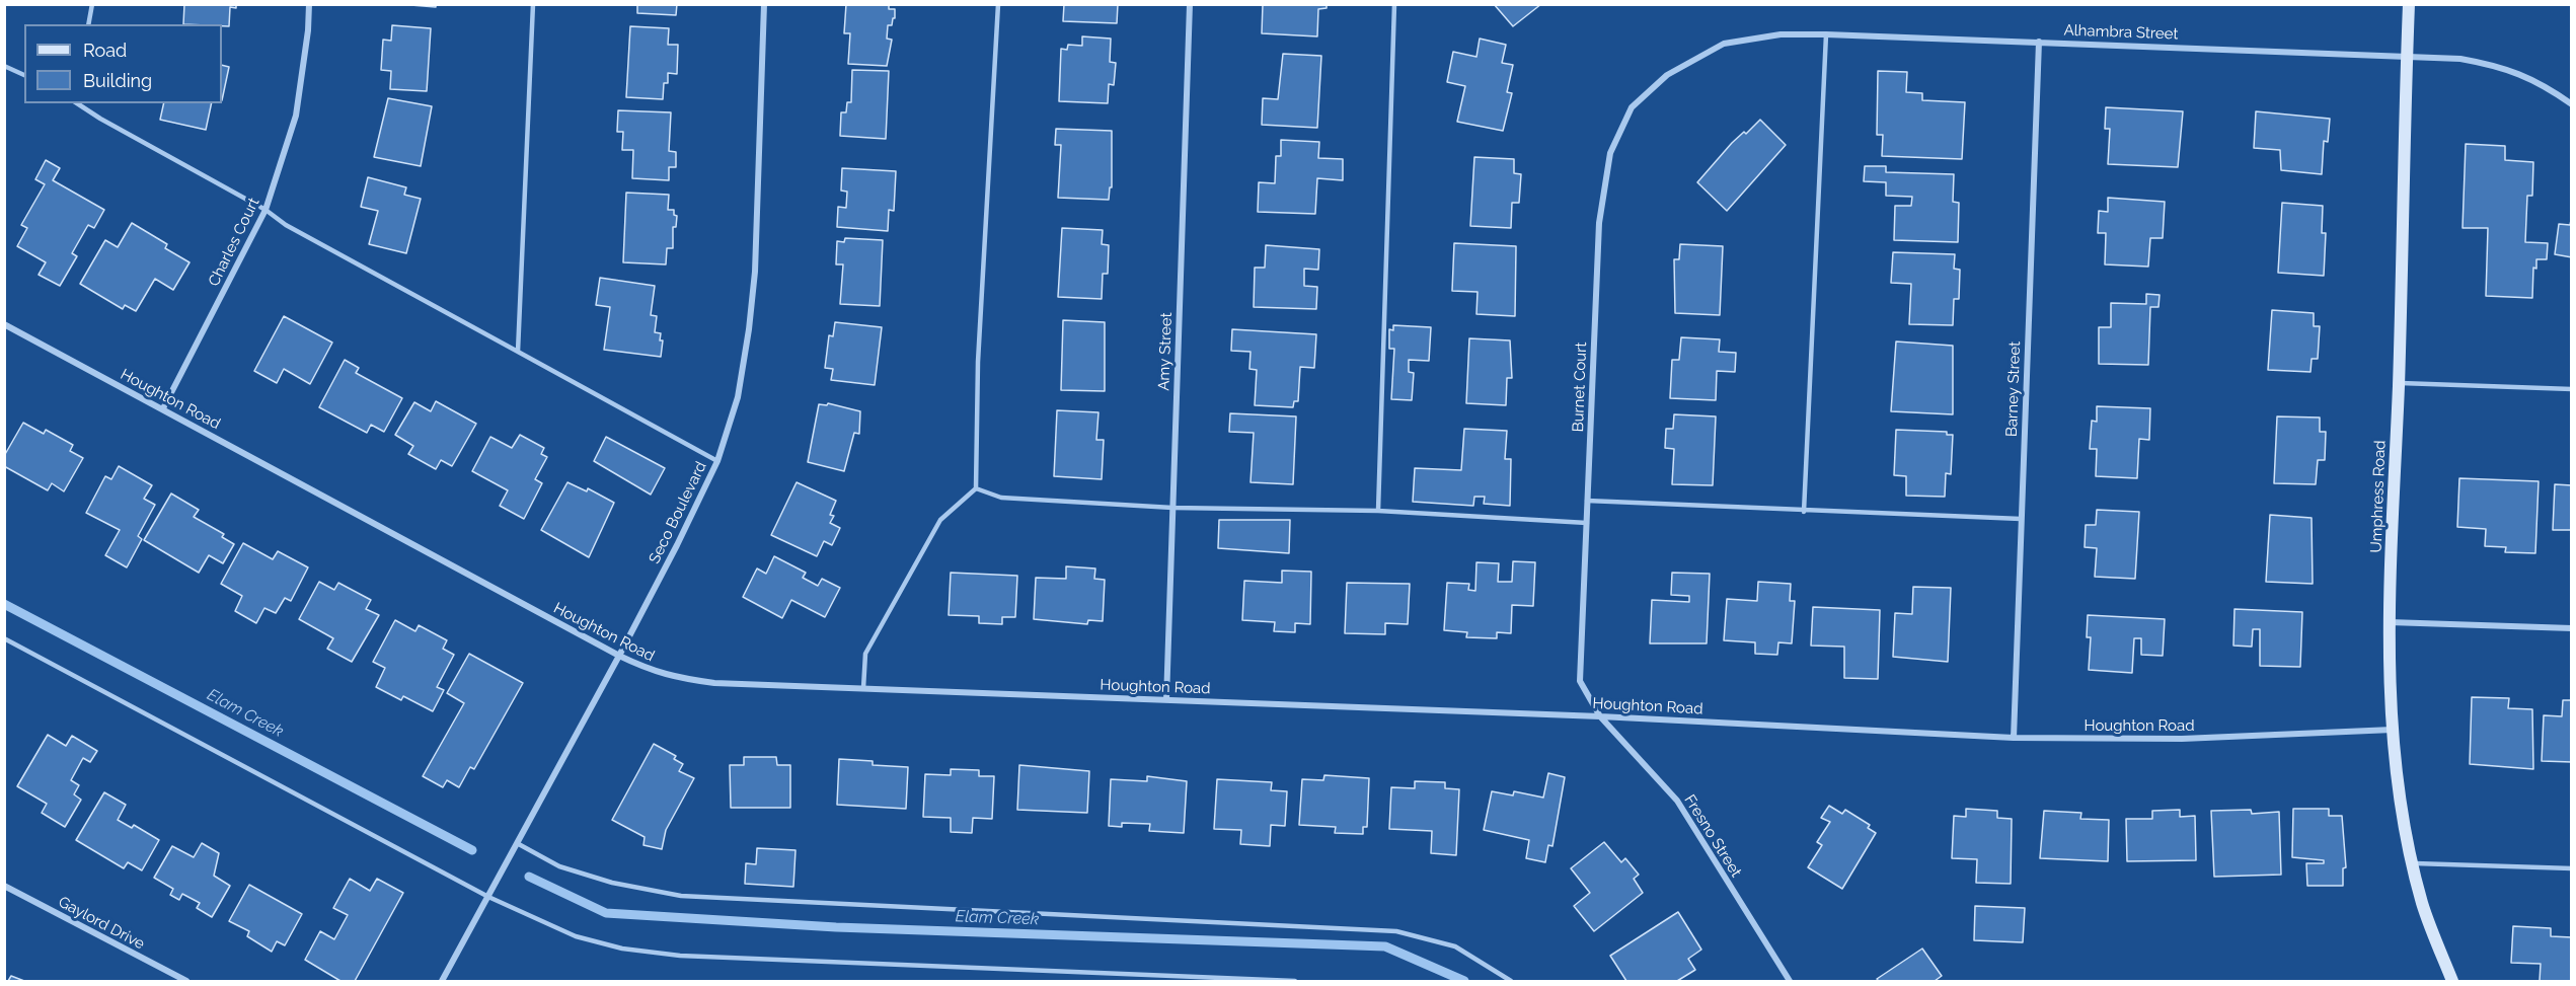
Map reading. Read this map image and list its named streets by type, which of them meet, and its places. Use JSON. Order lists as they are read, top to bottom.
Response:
{
  "streets": {
    "street": [
      "Alhambra Street",
      "Charles Court",
      "Amy Street",
      "Burnet Court",
      "Barney Street",
      "Houghton Road",
      "Umphress Road",
      "Seco Boulevard",
      "Fresno Street",
      "Gaylord Drive"
    ]
  },
  "crossings": [
    ["Alhambra Street", "Burnet Court"],
    ["Alhambra Street", "Barney Street"],
    ["Alhambra Street", "Umphress Road"],
    ["Charles Court", "Houghton Road"],
    ["Amy Street", "Houghton Road"],
    ["Burnet Court", "Houghton Road"],
    ["Burnet Court", "Fresno Street"],
    ["Barney Street", "Houghton Road"],
    ["Houghton Road", "Umphress Road"],
    ["Houghton Road", "Seco Boulevard"],
    ["Houghton Road", "Fresno Street"]
  ],
  "water": ["Elam Creek"],
  "legend": ["Road", "Building"]
}
